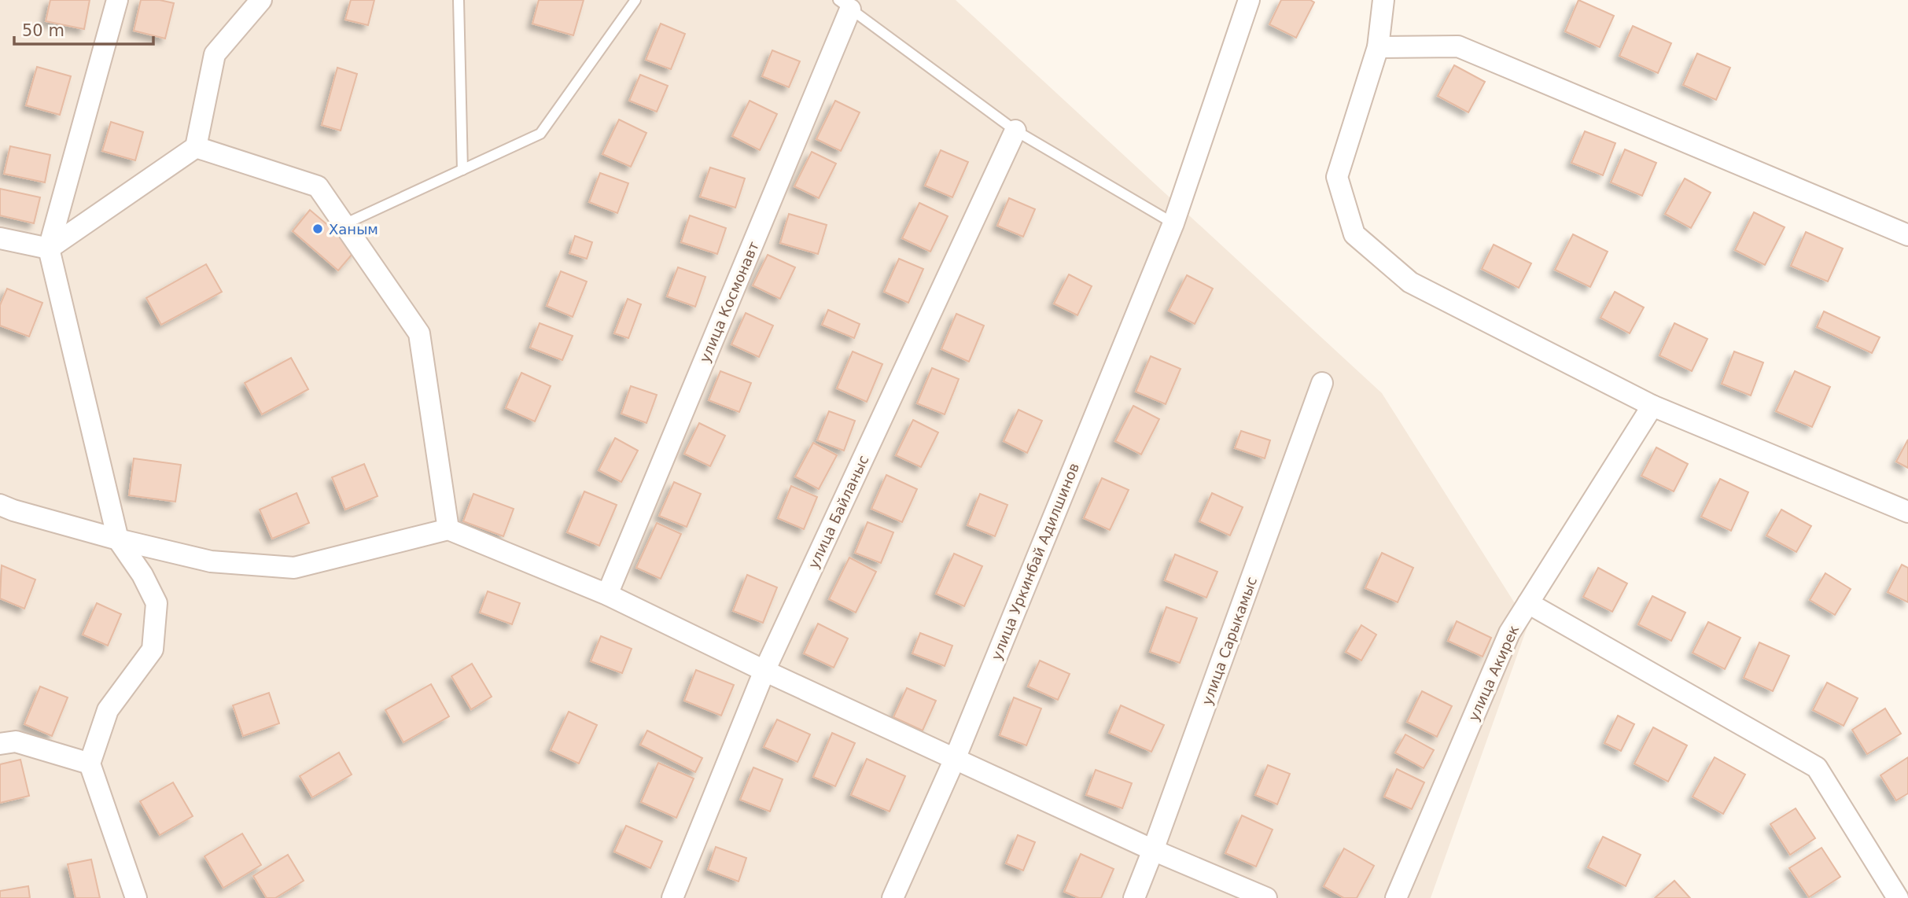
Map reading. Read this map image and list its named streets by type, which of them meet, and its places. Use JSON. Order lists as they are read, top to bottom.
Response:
{
  "streets": {
    "street": [
      "улица Космонавт",
      "улица Байланыс",
      "улица Уркинбай Адилшинов",
      "улица Сарыкамыс",
      "улица Акирек"
    ]
  },
  "places": ["Ханым"],
  "scale_bar": "50 m"
}
